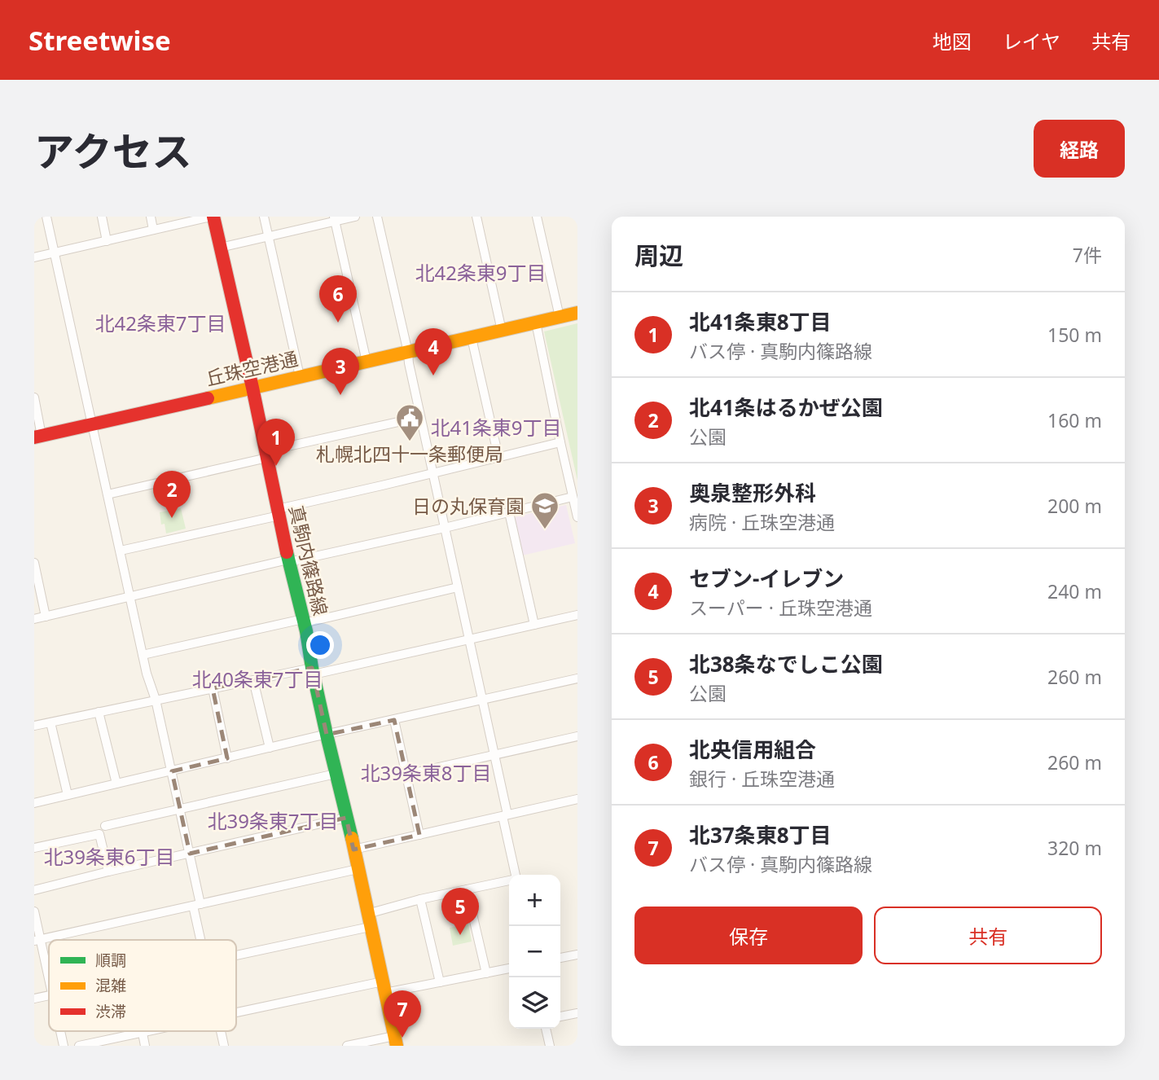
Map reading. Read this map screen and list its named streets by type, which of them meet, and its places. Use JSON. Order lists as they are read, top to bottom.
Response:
{
  "streets": {
    "main road": ["丘珠空港通", "真駒内篠路線"]
  },
  "crossings": [
    ["丘珠空港通", "真駒内篠路線"]
  ],
  "districts": [
    "北42条東9丁目",
    "北42条東7丁目",
    "北41条東9丁目",
    "北40条東7丁目",
    "北39条東8丁目",
    "北39条東7丁目",
    "北39条東6丁目"
  ],
  "places": {
    "public building": ["札幌北四十一条郵便局"],
    "school or university": ["日の丸保育園"]
  },
  "legend": ["順調", "混雑", "渋滞"],
  "page": {
    "header": "Streetwise",
    "nav": ["地図", "レイヤ", "共有"],
    "title": "アクセス",
    "buttons": [
      "経路",
      ["保存", "共有"]
    ],
    "heading": ["周辺", "7件"],
    "pins": [
      "6",
      "4",
      "3",
      "1",
      "2",
      "5",
      "7"
    ],
    "list": [
      {
        "mark": "1",
        "name": "北41条東8丁目",
        "note": "バス停 · 真駒内篠路線",
        "value": "150 m"
      },
      {
        "mark": "2",
        "name": "北41条はるかぜ公園",
        "note": "公園",
        "value": "160 m"
      },
      {
        "mark": "3",
        "name": "奥泉整形外科",
        "note": "病院 · 丘珠空港通",
        "value": "200 m"
      },
      {
        "mark": "4",
        "name": "セブン-イレブン",
        "note": "スーパー · 丘珠空港通",
        "value": "240 m"
      },
      {
        "mark": "5",
        "name": "北38条なでしこ公園",
        "note": "公園",
        "value": "260 m"
      },
      {
        "mark": "6",
        "name": "北央信用組合",
        "note": "銀行 · 丘珠空港通",
        "value": "260 m"
      },
      {
        "mark": "7",
        "name": "北37条東8丁目",
        "note": "バス停 · 真駒内篠路線",
        "value": "320 m"
      }
    ],
    "map_buttons": ["+", "−"]
  }
}
